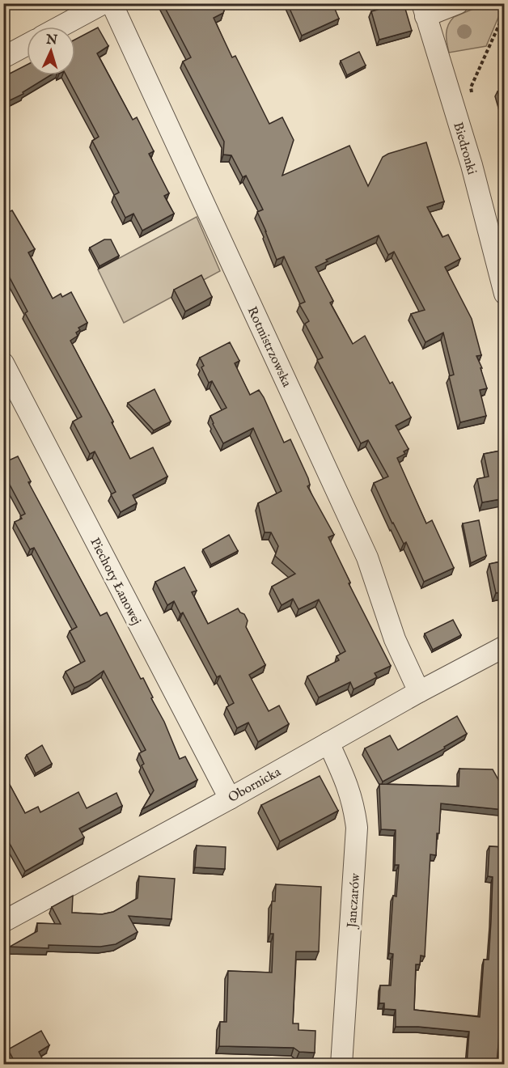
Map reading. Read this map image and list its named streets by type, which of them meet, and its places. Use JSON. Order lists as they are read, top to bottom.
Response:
{
  "streets": {
    "street": [
      "Biedronki",
      "Rotmistrzowska",
      "Piechoty Łanowej",
      "Obornicka",
      "Janczarów"
    ]
  },
  "crossings": [
    ["Rotmistrzowska", "Obornicka"],
    ["Piechoty Łanowej", "Obornicka"],
    ["Obornicka", "Janczarów"]
  ],
  "north": "top"
}
